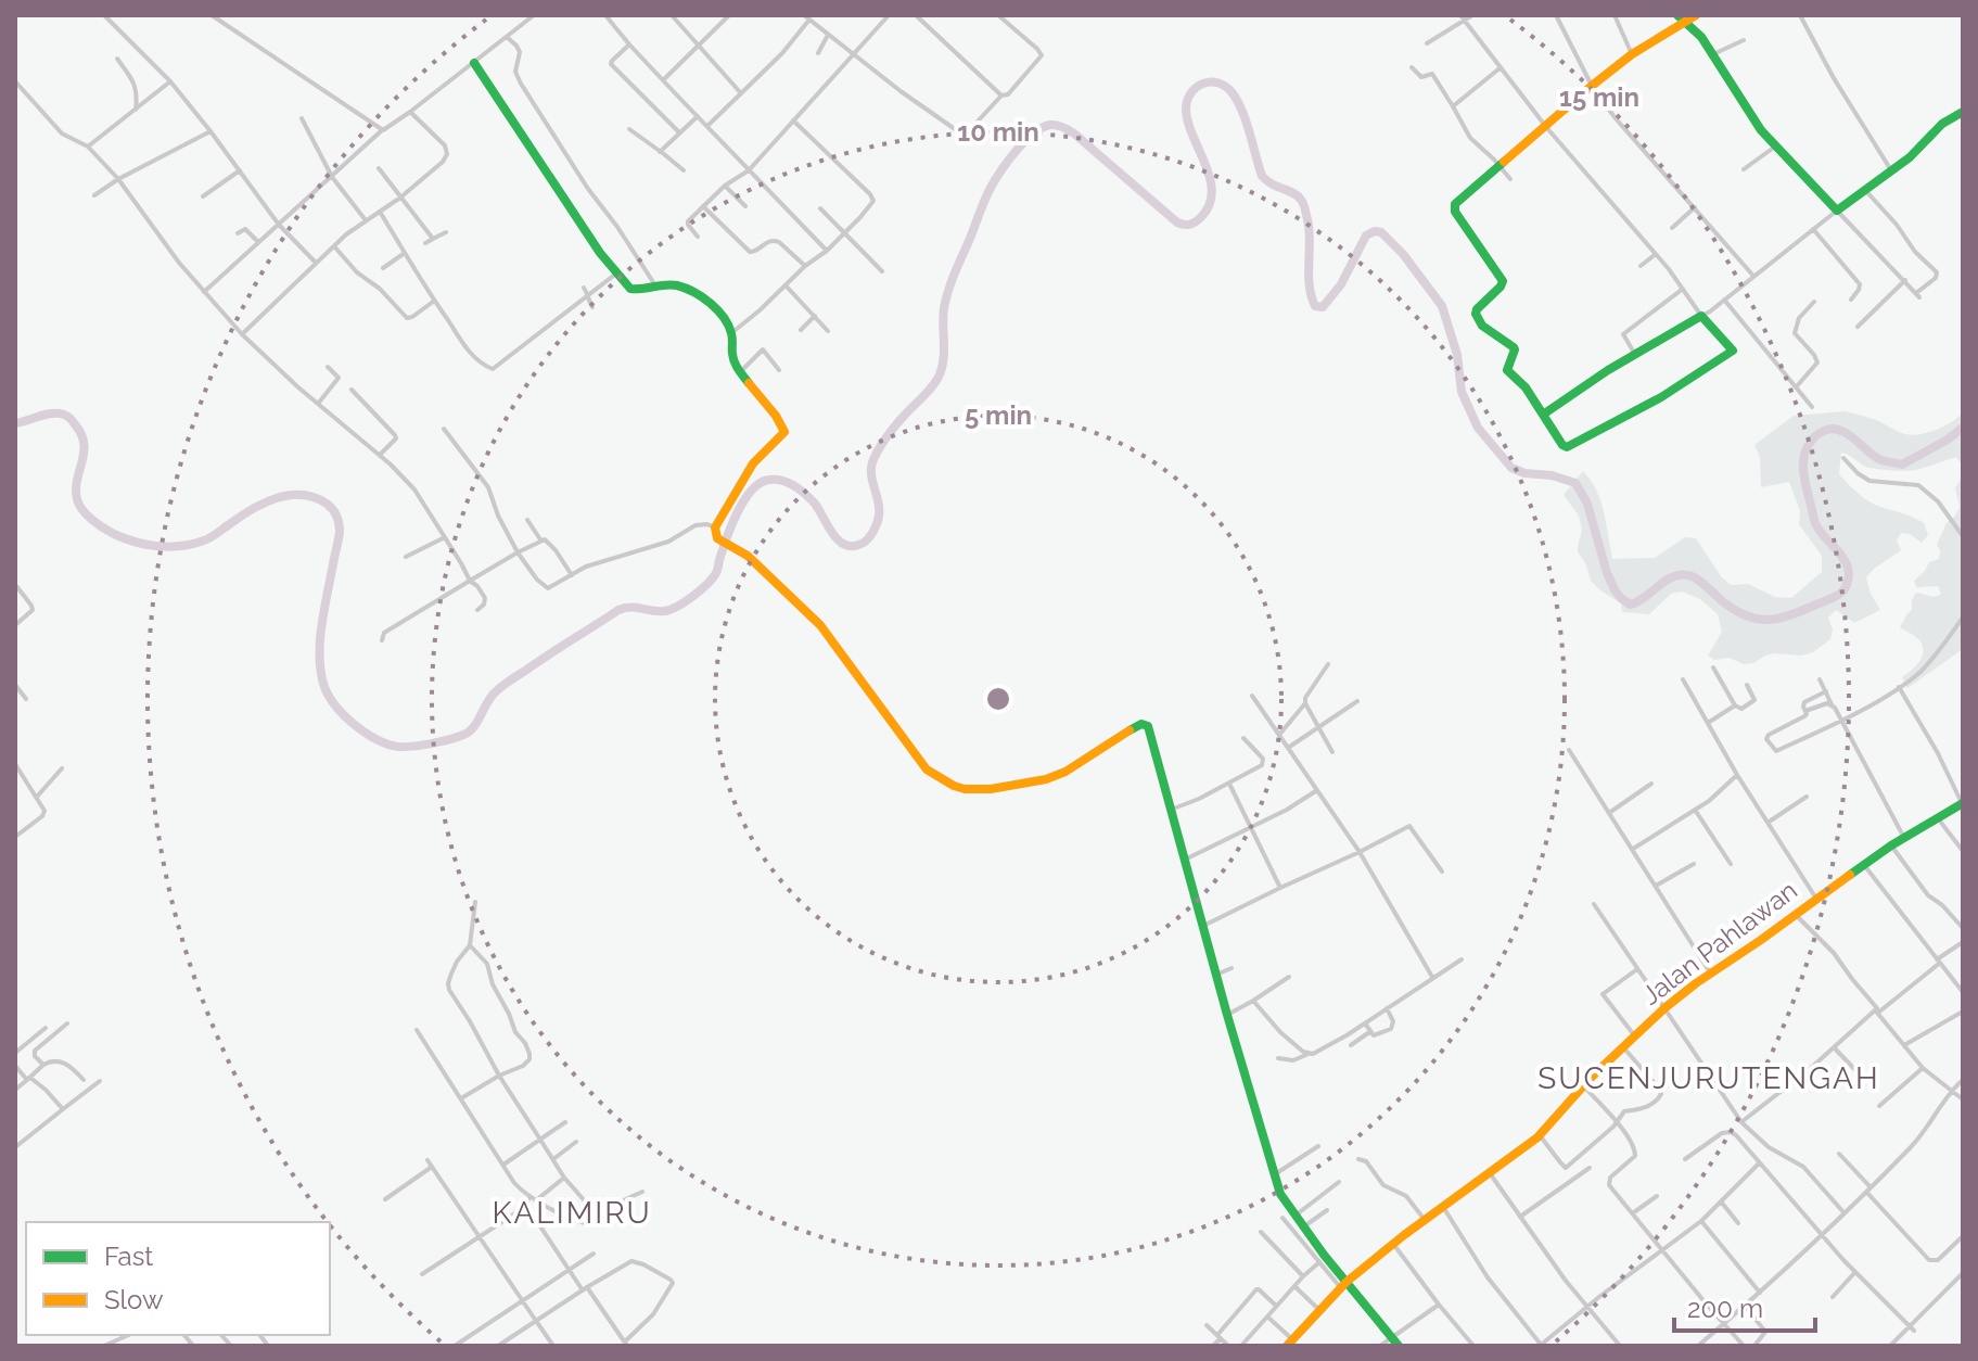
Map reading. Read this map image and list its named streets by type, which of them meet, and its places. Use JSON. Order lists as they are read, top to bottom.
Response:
{
  "streets": {
    "street": ["Jalan Pahlawan"]
  },
  "districts": ["SUCENJURUTENGAH", "KALIMIRU"],
  "legend": ["Fast", "Slow"],
  "scale_bar": "200 m",
  "rings": ["15 min", "10 min", "5 min"]
}
